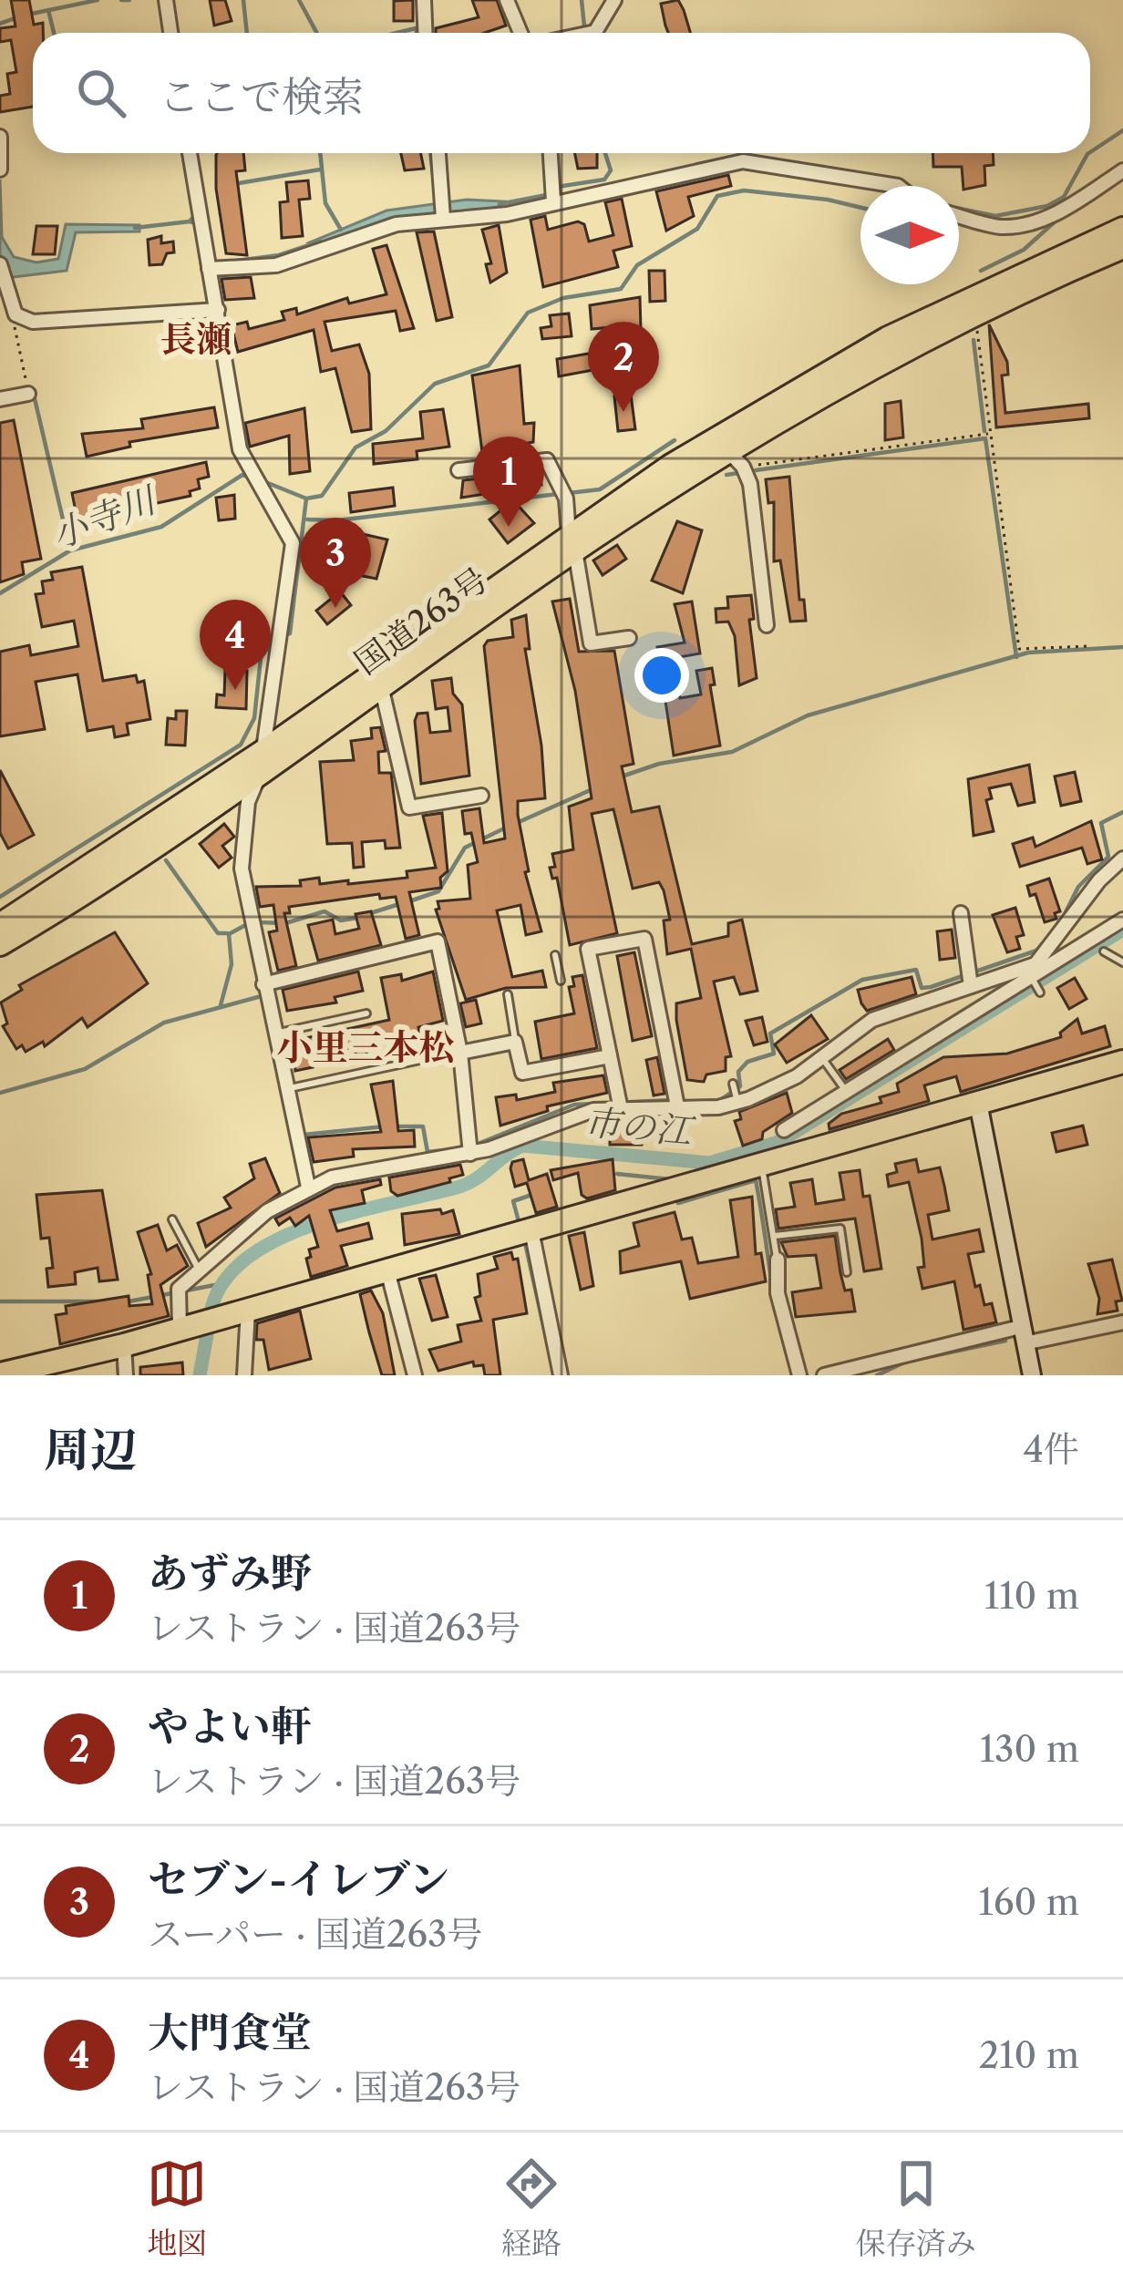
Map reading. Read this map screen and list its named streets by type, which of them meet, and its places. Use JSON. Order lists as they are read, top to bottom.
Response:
{
  "streets": {
    "highway": ["国道263号"]
  },
  "districts": ["長瀬", "小里三本松"],
  "water": ["小寺川", "市の江"],
  "north": "right",
  "page": {
    "search": "ここで検索",
    "pins": [
      "2",
      "1",
      "3",
      "4"
    ],
    "heading": ["周辺", "4件"],
    "list": [
      {
        "mark": "1",
        "name": "あずみ野",
        "note": "レストラン · 国道263号",
        "value": "110 m"
      },
      {
        "mark": "2",
        "name": "やよい軒",
        "note": "レストラン · 国道263号",
        "value": "130 m"
      },
      {
        "mark": "3",
        "name": "セブン-イレブン",
        "note": "スーパー · 国道263号",
        "value": "160 m"
      },
      {
        "mark": "4",
        "name": "大門食堂",
        "note": "レストラン · 国道263号",
        "value": "210 m"
      }
    ],
    "nav": ["地図", "経路", "保存済み"]
  }
}
